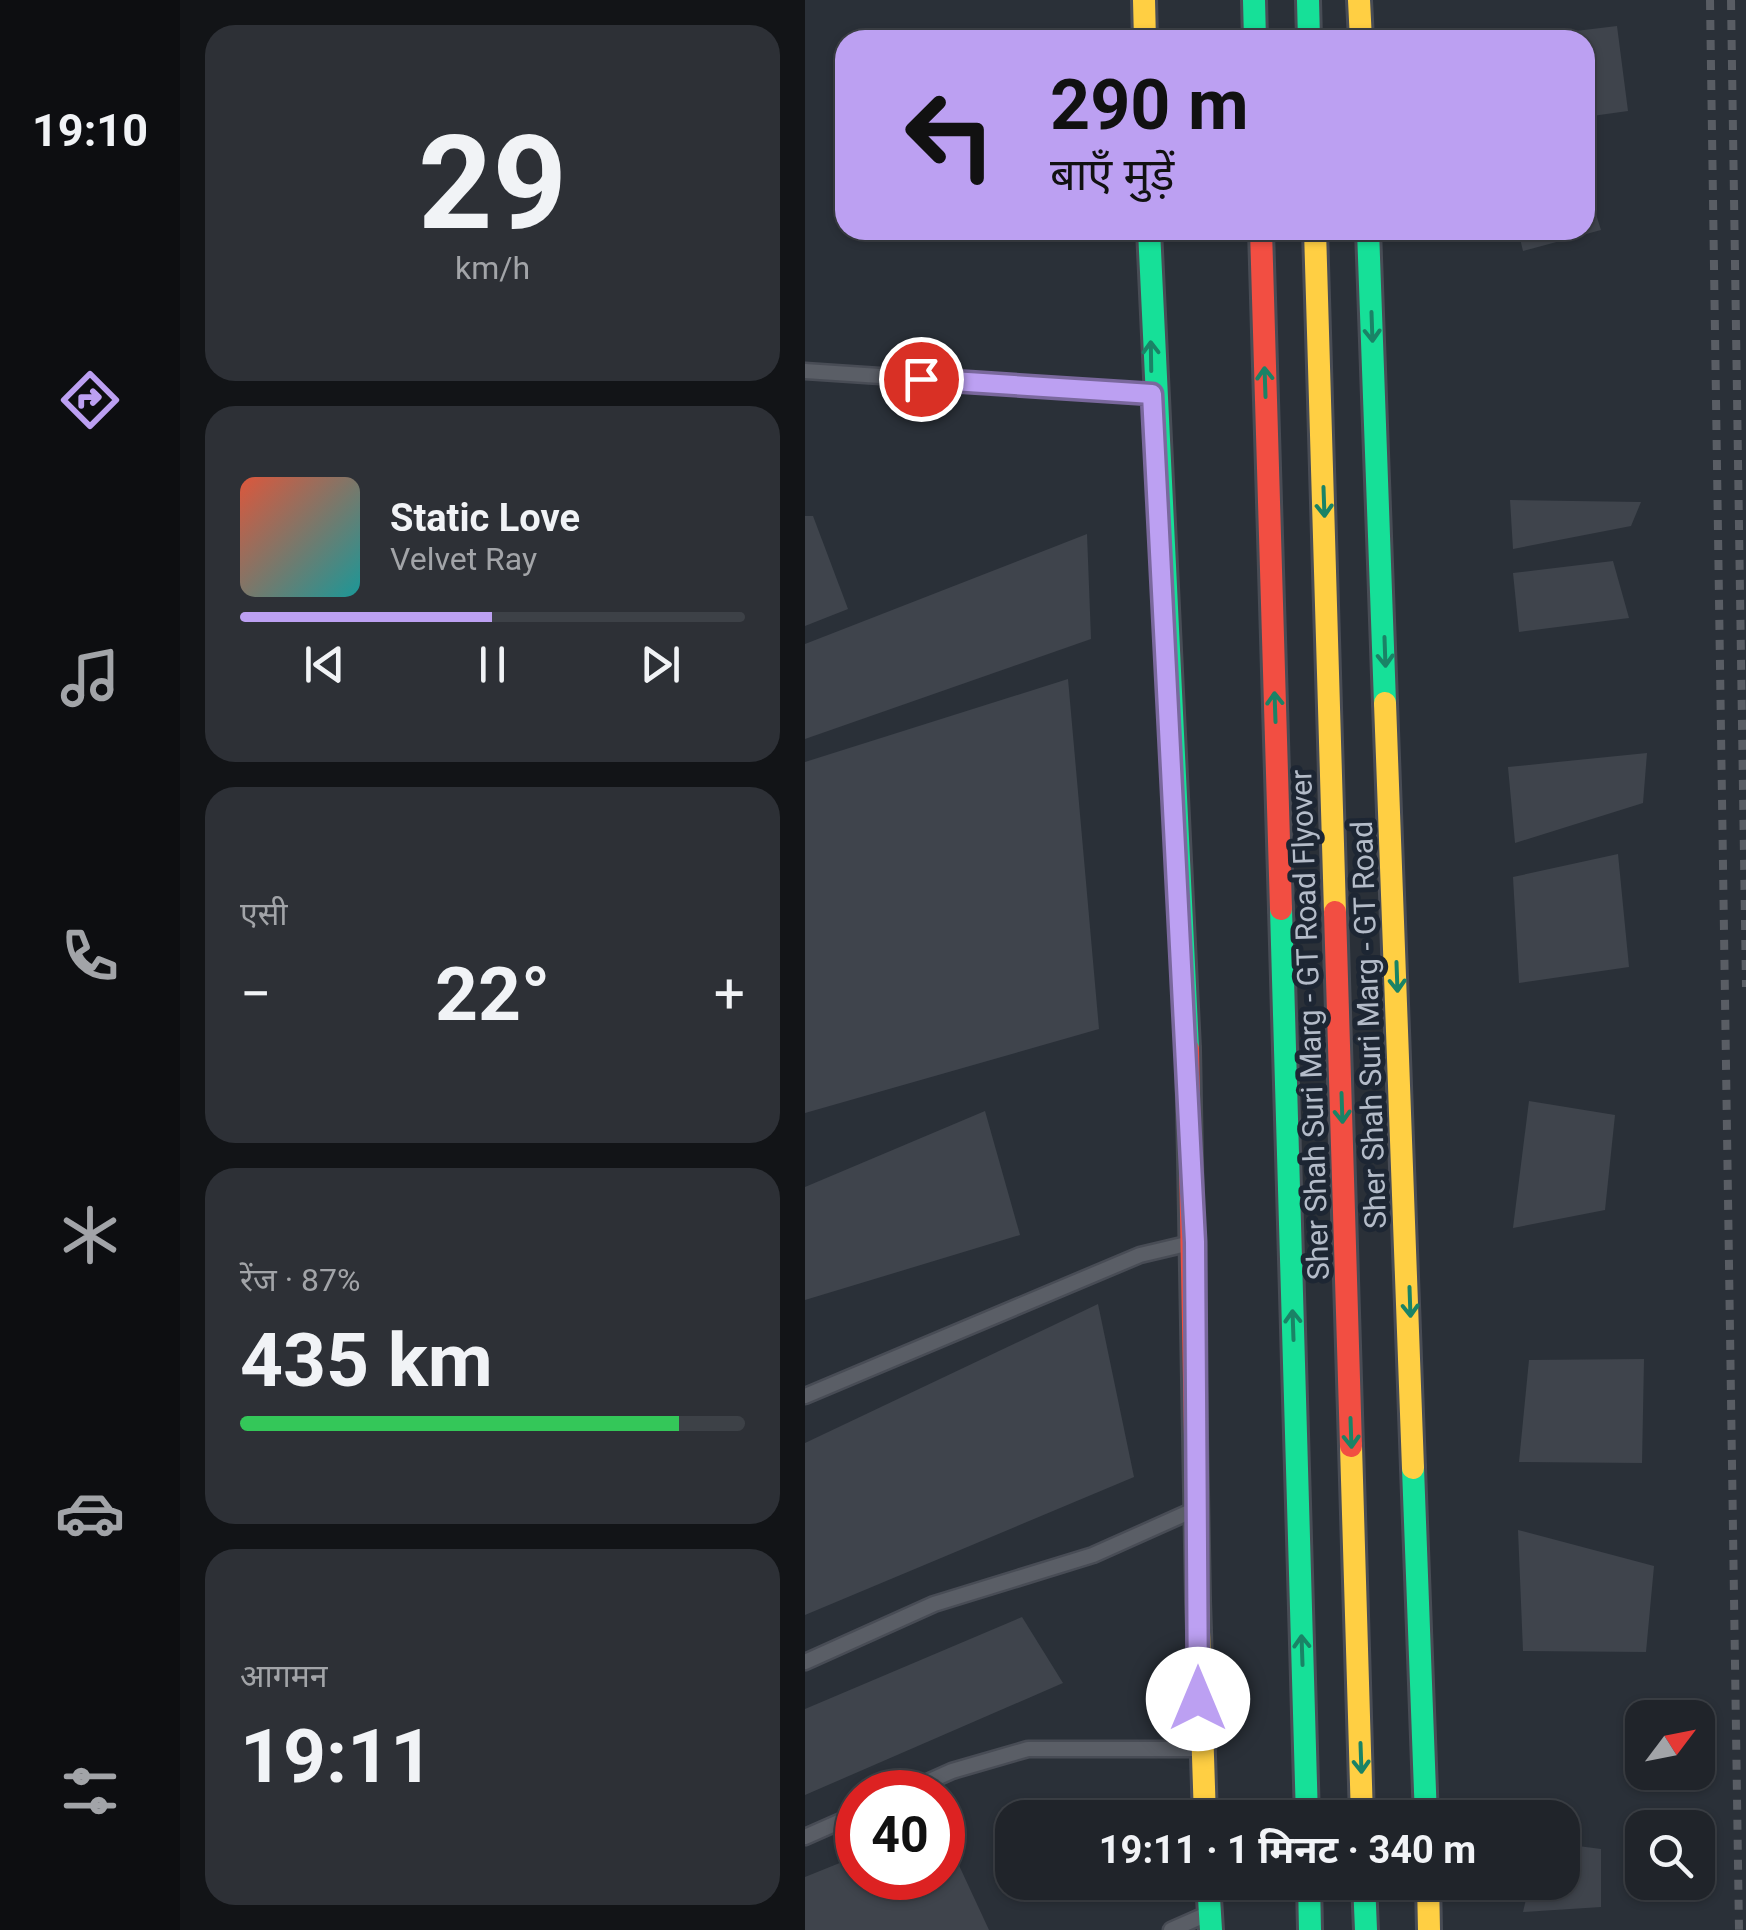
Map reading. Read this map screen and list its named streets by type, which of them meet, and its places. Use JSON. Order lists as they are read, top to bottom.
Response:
{
  "streets": {
    "main road": ["Sher Shah Suri Marg - GT Road Flyover", "Sher Shah Suri Marg - GT Road"]
  },
  "one_way": ["Sher Shah Suri Marg - GT Road"],
  "north": "top right",
  "page": {
    "tabs": "19:10",
    "tile": [
      ["29", "km/h"],
      "एसी",
      ["रेंज · 87%", "435 km"],
      ["आगमन", "19:11"]
    ],
    "turn": ["290 m", "बाएँ मुड़ें"],
    "song": ["Static Love", "Velvet Ray"],
    "heat": ["−", "22°", "+"],
    "limit": "40",
    "trip": "19:11 · 1 मिनट · 340 m"
  }
}
